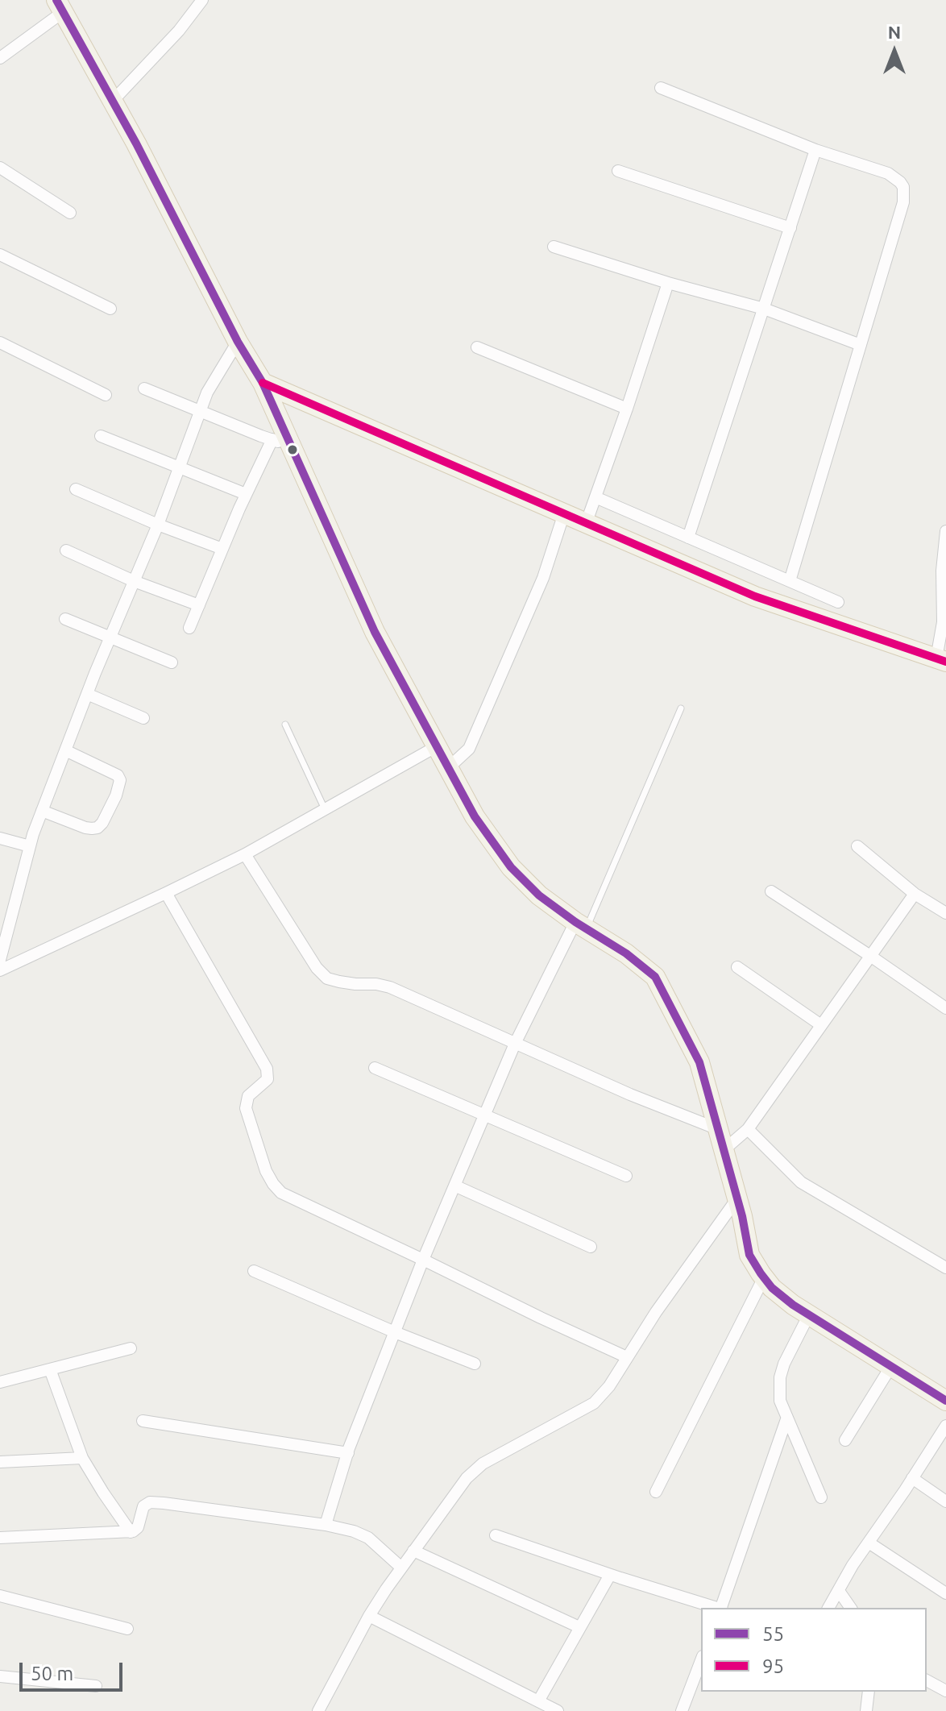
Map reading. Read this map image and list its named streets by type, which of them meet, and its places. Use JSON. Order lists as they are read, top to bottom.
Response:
{
  "lines": ["transit line 55", "transit line 95"],
  "legend": ["55", "95"],
  "scale_bar": "50 m",
  "north": "top"
}
